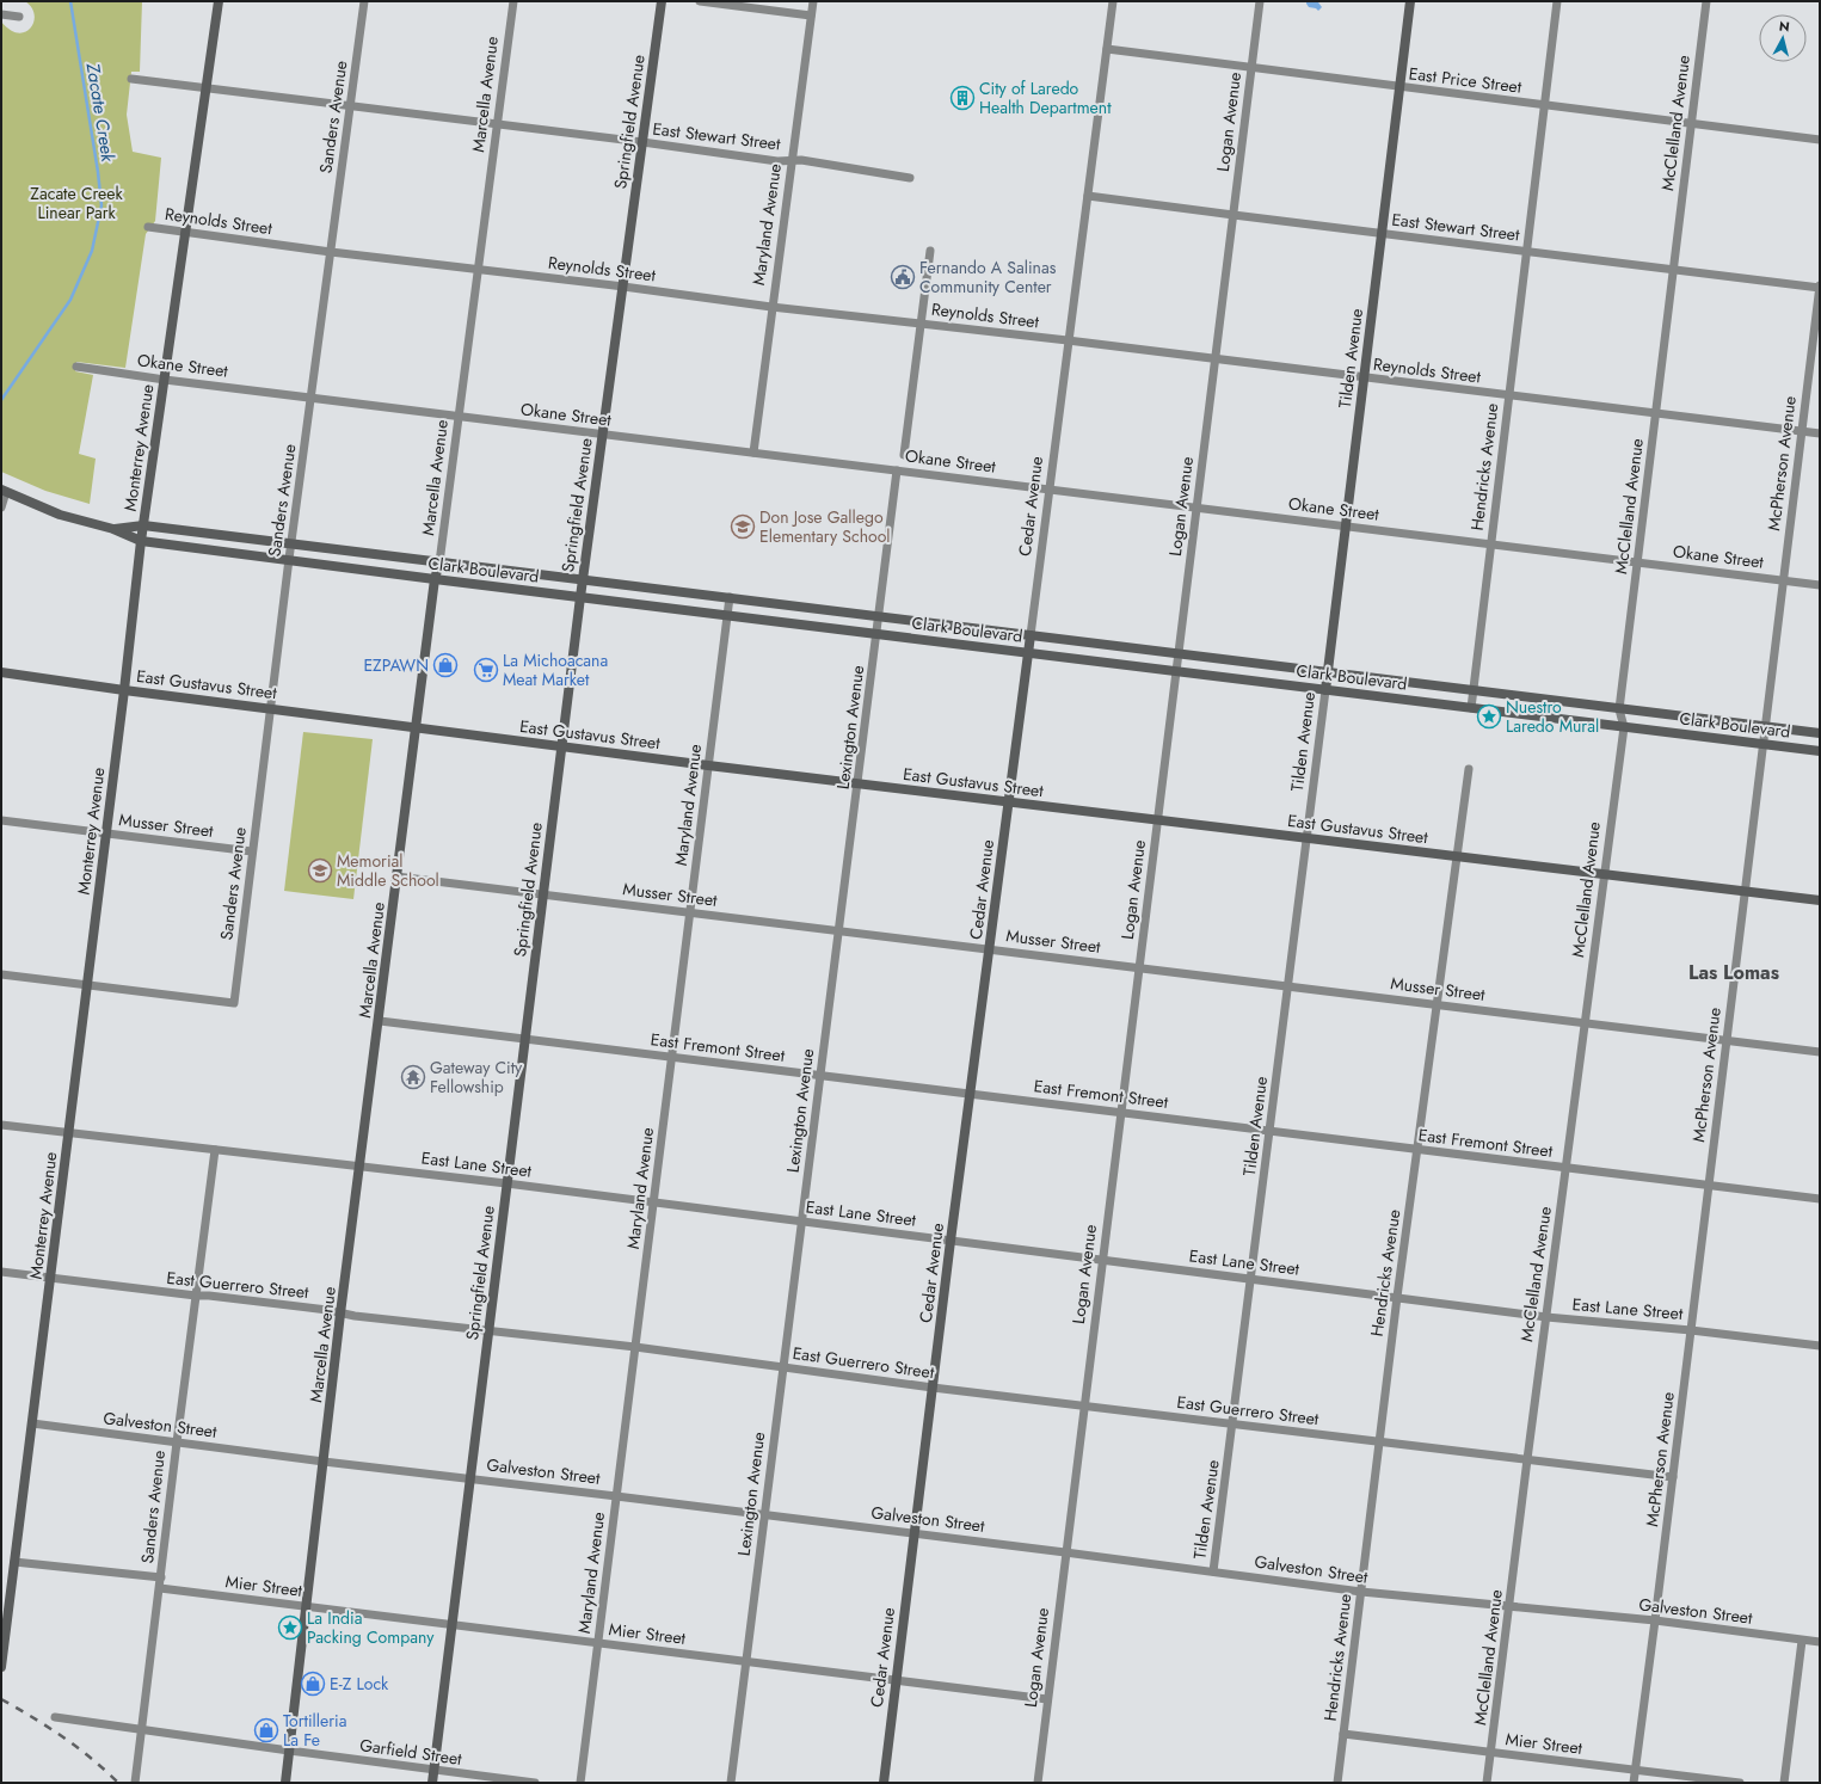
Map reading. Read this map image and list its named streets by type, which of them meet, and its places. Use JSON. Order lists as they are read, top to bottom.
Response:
{
  "streets": {
    "street": [
      "East Price Street",
      "Marcella Avenue",
      "Sanders Avenue",
      "Springfield Avenue",
      "Logan Avenue",
      "McClelland Avenue",
      "East Stewart Street",
      "Reynolds Street",
      "Maryland Avenue",
      "Tilden Avenue",
      "Okane Street",
      "Monterrey Avenue",
      "McPherson Avenue",
      "Hendricks Avenue",
      "Cedar Avenue",
      "Clark Boulevard",
      "East Gustavus Street",
      "Lexington Avenue",
      "Musser Street",
      "East Fremont Street",
      "East Lane Street",
      "East Guerrero Street",
      "Galveston Street",
      "Mier Street",
      "Garfield Street"
    ]
  },
  "crossings": [
    ["East Price Street", "Logan Avenue"],
    ["East Price Street", "McClelland Avenue"],
    ["East Price Street", "Tilden Avenue"],
    ["East Price Street", "Hendricks Avenue"],
    ["East Price Street", "Cedar Avenue"],
    ["Marcella Avenue", "East Stewart Street"],
    ["Marcella Avenue", "Reynolds Street"],
    ["Marcella Avenue", "Okane Street"],
    ["Marcella Avenue", "Clark Boulevard"],
    ["Marcella Avenue", "East Gustavus Street"],
    ["Marcella Avenue", "Musser Street"],
    ["Marcella Avenue", "East Fremont Street"],
    ["Marcella Avenue", "East Lane Street"],
    ["Marcella Avenue", "East Guerrero Street"],
    ["Marcella Avenue", "Galveston Street"],
    ["Marcella Avenue", "Mier Street"],
    ["Marcella Avenue", "Garfield Street"],
    ["Sanders Avenue", "East Stewart Street"],
    ["Sanders Avenue", "Reynolds Street"],
    ["Sanders Avenue", "Okane Street"],
    ["Sanders Avenue", "Monterrey Avenue"],
    ["Sanders Avenue", "Clark Boulevard"],
    ["Sanders Avenue", "East Gustavus Street"],
    ["Sanders Avenue", "Musser Street"],
    ["Sanders Avenue", "East Lane Street"],
    ["Sanders Avenue", "East Guerrero Street"],
    ["Sanders Avenue", "Galveston Street"],
    ["Sanders Avenue", "Mier Street"],
    ["Sanders Avenue", "Garfield Street"],
    ["Springfield Avenue", "East Stewart Street"],
    ["Springfield Avenue", "Reynolds Street"],
    ["Springfield Avenue", "Okane Street"],
    ["Springfield Avenue", "Clark Boulevard"],
    ["Springfield Avenue", "East Gustavus Street"],
    ["Springfield Avenue", "Musser Street"],
    ["Springfield Avenue", "East Fremont Street"],
    ["Springfield Avenue", "East Lane Street"],
    ["Springfield Avenue", "East Guerrero Street"],
    ["Springfield Avenue", "Galveston Street"],
    ["Springfield Avenue", "Mier Street"],
    ["Springfield Avenue", "Garfield Street"],
    ["Logan Avenue", "East Stewart Street"],
    ["Logan Avenue", "Reynolds Street"],
    ["Logan Avenue", "Okane Street"],
    ["Logan Avenue", "Clark Boulevard"],
    ["Logan Avenue", "East Gustavus Street"],
    ["Logan Avenue", "Musser Street"],
    ["Logan Avenue", "East Fremont Street"],
    ["Logan Avenue", "East Lane Street"],
    ["Logan Avenue", "East Guerrero Street"],
    ["Logan Avenue", "Galveston Street"],
    ["Logan Avenue", "Mier Street"],
    ["McClelland Avenue", "East Stewart Street"],
    ["McClelland Avenue", "Reynolds Street"],
    ["McClelland Avenue", "Okane Street"],
    ["McClelland Avenue", "Clark Boulevard"],
    ["McClelland Avenue", "East Gustavus Street"],
    ["McClelland Avenue", "Musser Street"],
    ["McClelland Avenue", "East Fremont Street"],
    ["McClelland Avenue", "East Lane Street"],
    ["McClelland Avenue", "East Guerrero Street"],
    ["McClelland Avenue", "Galveston Street"],
    ["McClelland Avenue", "Mier Street"],
    ["East Stewart Street", "Maryland Avenue"],
    ["East Stewart Street", "Tilden Avenue"],
    ["East Stewart Street", "Monterrey Avenue"],
    ["East Stewart Street", "McPherson Avenue"],
    ["East Stewart Street", "Hendricks Avenue"],
    ["East Stewart Street", "Cedar Avenue"],
    ["Reynolds Street", "Maryland Avenue"],
    ["Reynolds Street", "Tilden Avenue"],
    ["Reynolds Street", "Monterrey Avenue"],
    ["Reynolds Street", "McPherson Avenue"],
    ["Reynolds Street", "Hendricks Avenue"],
    ["Reynolds Street", "Cedar Avenue"],
    ["Maryland Avenue", "Okane Street"],
    ["Maryland Avenue", "Clark Boulevard"],
    ["Maryland Avenue", "East Gustavus Street"],
    ["Maryland Avenue", "Musser Street"],
    ["Maryland Avenue", "East Fremont Street"],
    ["Maryland Avenue", "East Lane Street"],
    ["Maryland Avenue", "East Guerrero Street"],
    ["Maryland Avenue", "Galveston Street"],
    ["Maryland Avenue", "Mier Street"],
    ["Tilden Avenue", "Okane Street"],
    ["Tilden Avenue", "Clark Boulevard"],
    ["Tilden Avenue", "East Gustavus Street"],
    ["Tilden Avenue", "Musser Street"],
    ["Tilden Avenue", "East Fremont Street"],
    ["Tilden Avenue", "East Lane Street"],
    ["Tilden Avenue", "East Guerrero Street"],
    ["Tilden Avenue", "Galveston Street"],
    ["Okane Street", "Monterrey Avenue"],
    ["Okane Street", "McPherson Avenue"],
    ["Okane Street", "Hendricks Avenue"],
    ["Okane Street", "Cedar Avenue"],
    ["Okane Street", "Lexington Avenue"],
    ["Monterrey Avenue", "Clark Boulevard"],
    ["Monterrey Avenue", "East Gustavus Street"],
    ["Monterrey Avenue", "Musser Street"],
    ["Monterrey Avenue", "East Lane Street"],
    ["Monterrey Avenue", "East Guerrero Street"],
    ["Monterrey Avenue", "Galveston Street"],
    ["McPherson Avenue", "Clark Boulevard"],
    ["McPherson Avenue", "East Gustavus Street"],
    ["McPherson Avenue", "Musser Street"],
    ["McPherson Avenue", "East Fremont Street"],
    ["McPherson Avenue", "East Lane Street"],
    ["McPherson Avenue", "East Guerrero Street"],
    ["McPherson Avenue", "Galveston Street"],
    ["McPherson Avenue", "Mier Street"],
    ["Hendricks Avenue", "Clark Boulevard"],
    ["Hendricks Avenue", "East Gustavus Street"],
    ["Hendricks Avenue", "Musser Street"],
    ["Hendricks Avenue", "East Fremont Street"],
    ["Hendricks Avenue", "East Lane Street"],
    ["Hendricks Avenue", "East Guerrero Street"],
    ["Hendricks Avenue", "Galveston Street"],
    ["Hendricks Avenue", "Mier Street"],
    ["Cedar Avenue", "Clark Boulevard"],
    ["Cedar Avenue", "East Gustavus Street"],
    ["Cedar Avenue", "Musser Street"],
    ["Cedar Avenue", "East Fremont Street"],
    ["Cedar Avenue", "East Lane Street"],
    ["Cedar Avenue", "East Guerrero Street"],
    ["Cedar Avenue", "Galveston Street"],
    ["Cedar Avenue", "Mier Street"],
    ["Clark Boulevard", "Lexington Avenue"],
    ["East Gustavus Street", "Lexington Avenue"],
    ["Lexington Avenue", "Musser Street"],
    ["Lexington Avenue", "East Fremont Street"],
    ["Lexington Avenue", "East Lane Street"],
    ["Lexington Avenue", "East Guerrero Street"],
    ["Lexington Avenue", "Galveston Street"],
    ["Lexington Avenue", "Mier Street"]
  ],
  "districts": ["Las Lomas"],
  "water": ["Zacate Creek"],
  "parks": ["Zacate Creek Linear Park"],
  "places": {
    "building": ["City of Laredo Health Department"],
    "public building": ["Fernando A Salinas Community Center"],
    "school or university": ["Don Jose Gallego Elementary School", "Memorial Middle School"],
    "shop": ["EZPAWN", "E-Z Lock", "Tortilleria La Fe"],
    "supermarket": ["La Michoacana Meat Market"],
    "place": ["Nuestro Laredo Mural", "La India Packing Company"],
    "temple": ["Gateway City Fellowship"]
  },
  "north": "top"
}
